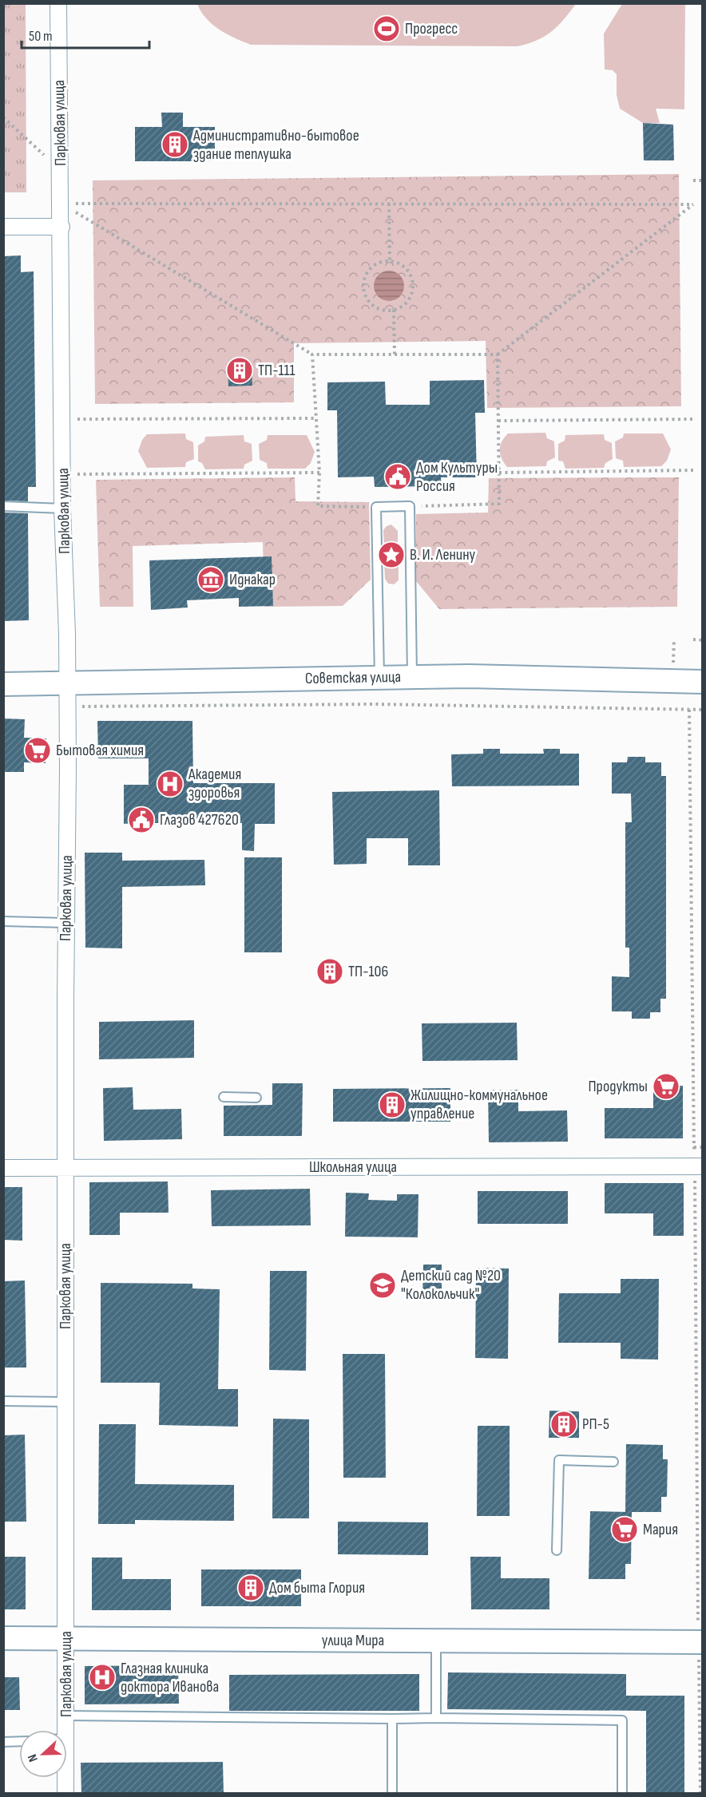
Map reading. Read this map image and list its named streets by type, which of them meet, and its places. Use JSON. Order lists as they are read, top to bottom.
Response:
{
  "streets": {
    "street": [
      "Парковая улица",
      "Советская улица",
      "Школьная улица",
      "улица Мира"
    ]
  },
  "crossings": [
    ["Парковая улица", "Советская улица"],
    ["Парковая улица", "Школьная улица"],
    ["Парковая улица", "улица Мира"]
  ],
  "places": {
    "sports": ["Прогресс"],
    "building": [
      "Административно-бытовое здание теплушка",
      "ТП-111",
      "ТП-106",
      "Жилищно-коммунальное управление",
      "РП-5",
      "Дом быта Глория"
    ],
    "public building": ["Дом Культуры Россия", "Глазов 427620"],
    "place": ["В. И. Ленину"],
    "museum": ["Иднакар"],
    "supermarket": ["Бытовая химия", "Продукты", "Мария"],
    "hospital": ["Академия здоровья", "Глазная клиника доктора Иванова"],
    "school or university": ["Детский сад №20 \"Колокольчик\""]
  },
  "scale_bar": "50 m",
  "north": "left"
}
